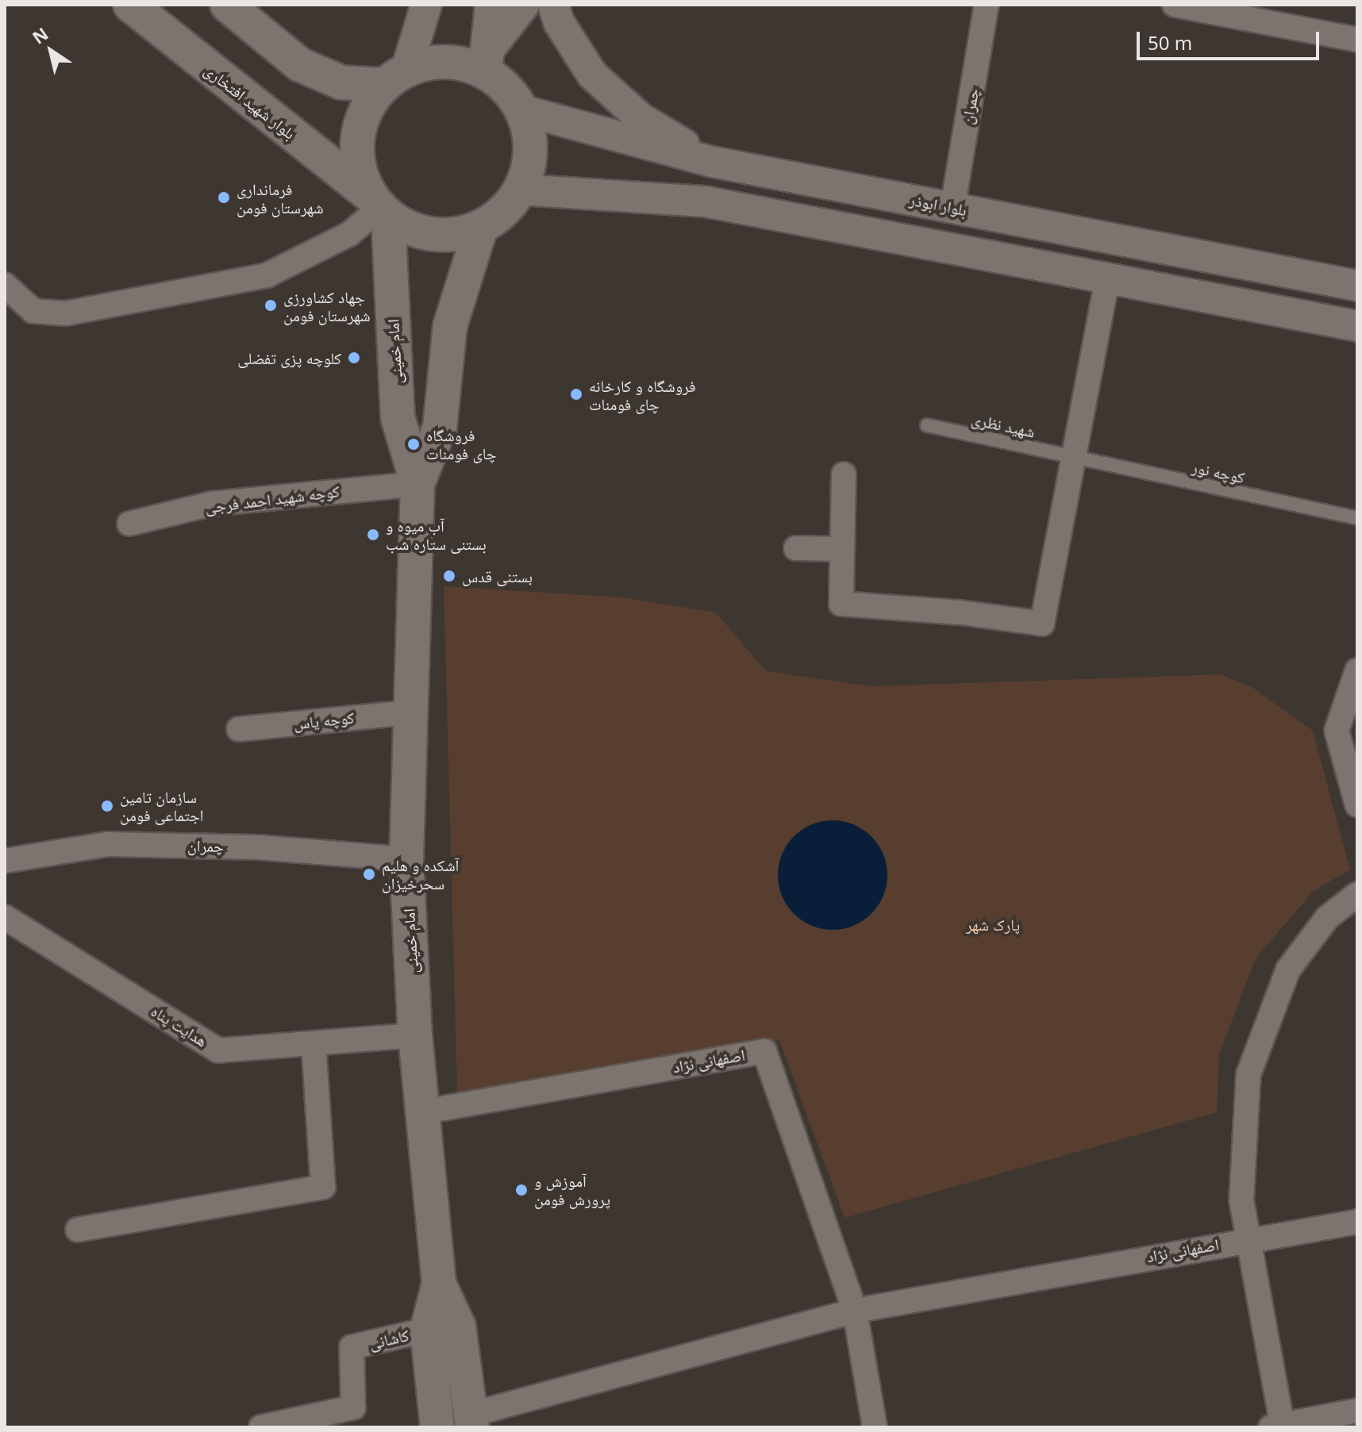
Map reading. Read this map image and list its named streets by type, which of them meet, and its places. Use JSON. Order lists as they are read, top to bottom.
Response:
{
  "streets": {
    "main road": ["بلوار شهید افتخاری", "امام خمینی"],
    "street": [
      "چمران",
      "بلوار ابوذر",
      "کوچه شهید احمد فرجی",
      "کوچه یاس",
      "هدایت پناه",
      "اصفهانی نژاد",
      "کاشانی"
    ],
    "lane": ["شهید نظری", "کوچه نور"]
  },
  "crossings": [
    ["بلوار شهید افتخاری", "بلوار ابوذر"],
    ["بلوار شهید افتخاری", "امام خمینی"],
    ["چمران", "بلوار ابوذر"],
    ["چمران", "امام خمینی"],
    ["بلوار ابوذر", "امام خمینی"],
    ["امام خمینی", "کوچه شهید احمد فرجی"],
    ["امام خمینی", "کوچه یاس"],
    ["امام خمینی", "هدایت پناه"],
    ["امام خمینی", "اصفهانی نژاد"],
    ["امام خمینی", "کاشانی"],
    ["شهید نظری", "کوچه نور"]
  ],
  "parks": ["پارک شهر"],
  "places": [
    "فرمانداری شهرستان فومن",
    "جهاد کشاورزی شهرستان فومن",
    "کلوچه پزی تفضلی",
    "فروشگاه و کارخانه چای فومنات",
    "فروشگاه چای فومنات",
    "آب میوه و بستنی ستاره شب",
    "بستنی قدس",
    "سازمان تامین اجتماعی فومن",
    "آشکده و هلیم سحرخیزان",
    "آموزش و پرورش فومن"
  ],
  "scale_bar": "50 m",
  "north": "top left"
}
